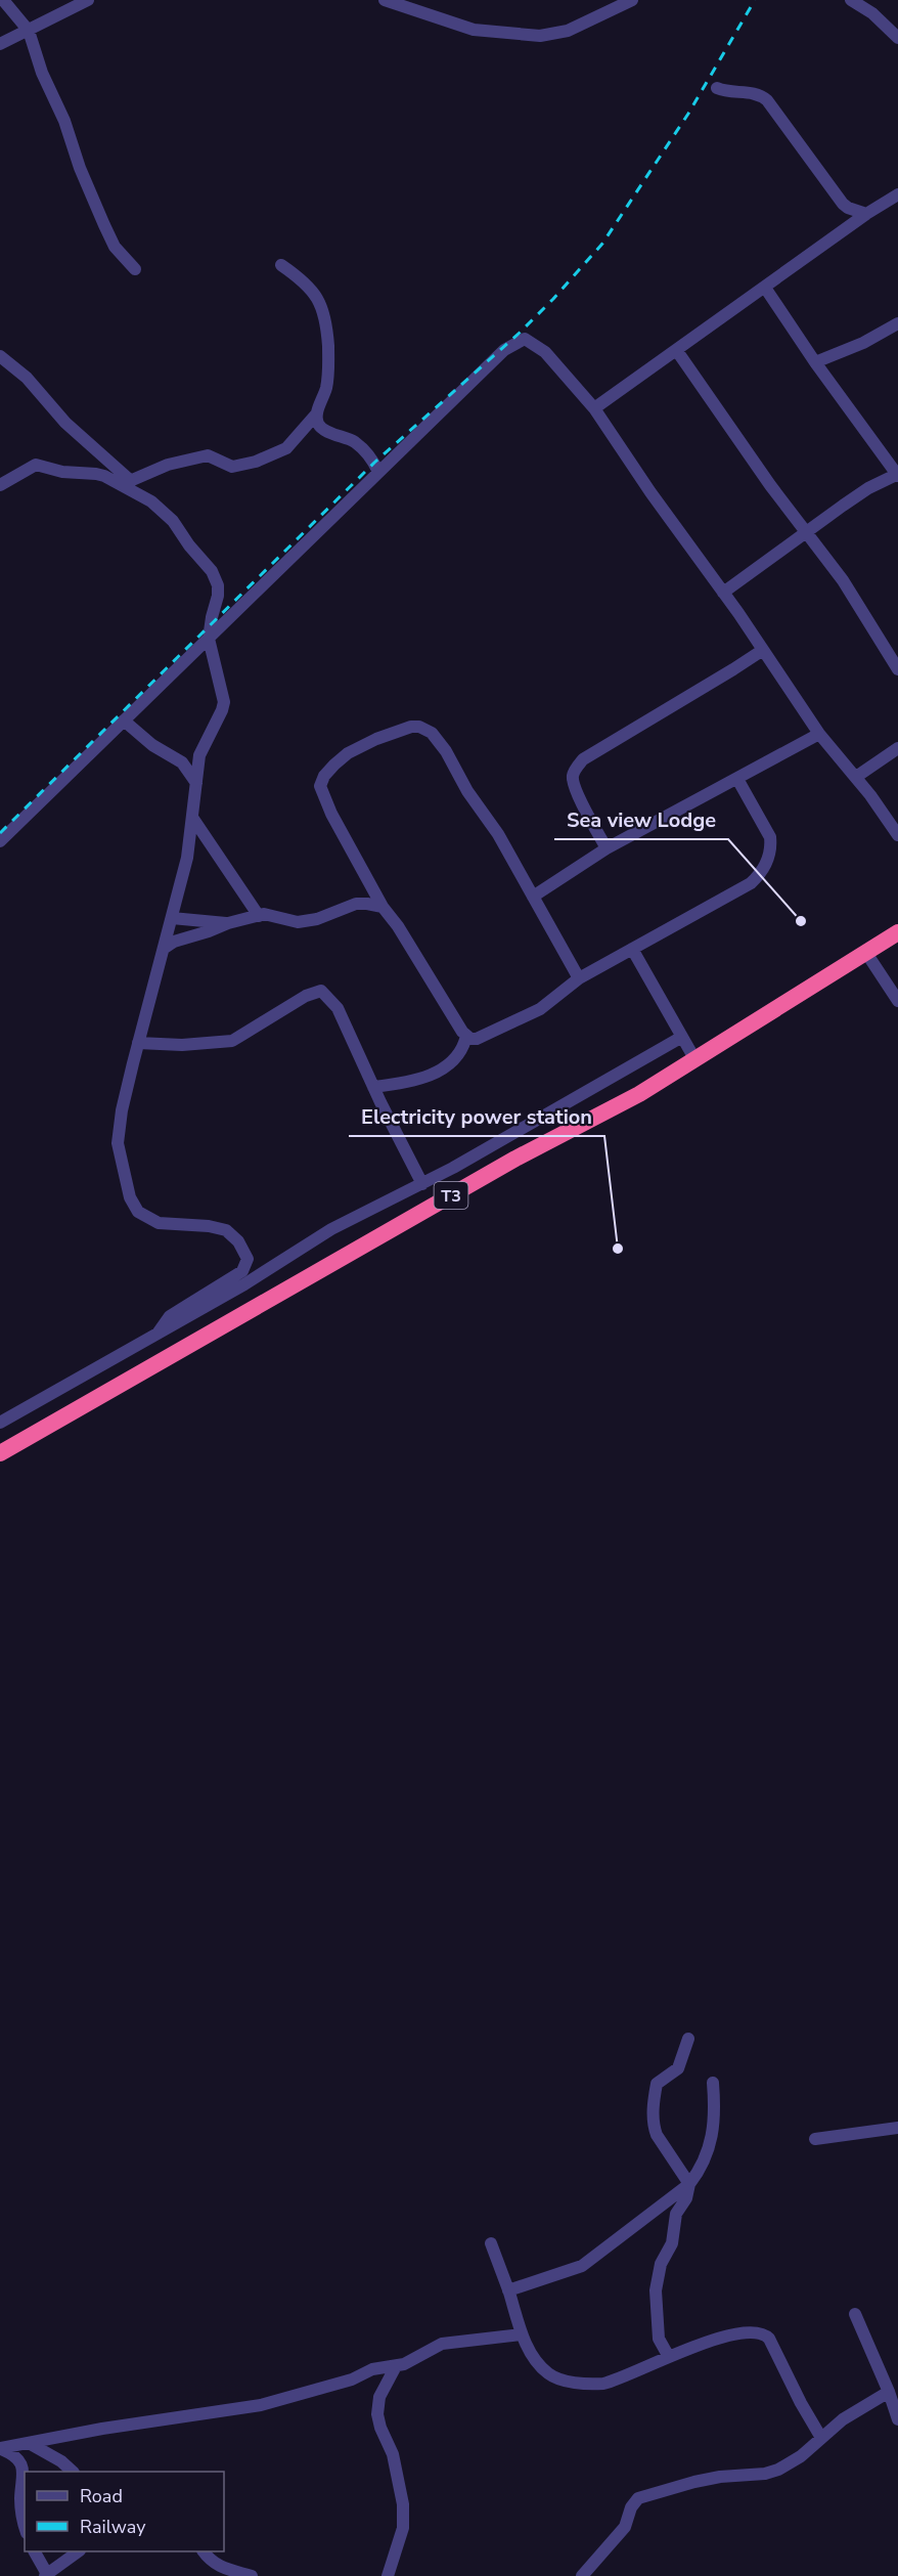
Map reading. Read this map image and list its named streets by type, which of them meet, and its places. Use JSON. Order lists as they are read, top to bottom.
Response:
{
  "streets": {
    "highway": ["T3"]
  },
  "places": ["Sea view Lodge", "Electricity power station"],
  "legend": ["Road", "Railway"]
}
